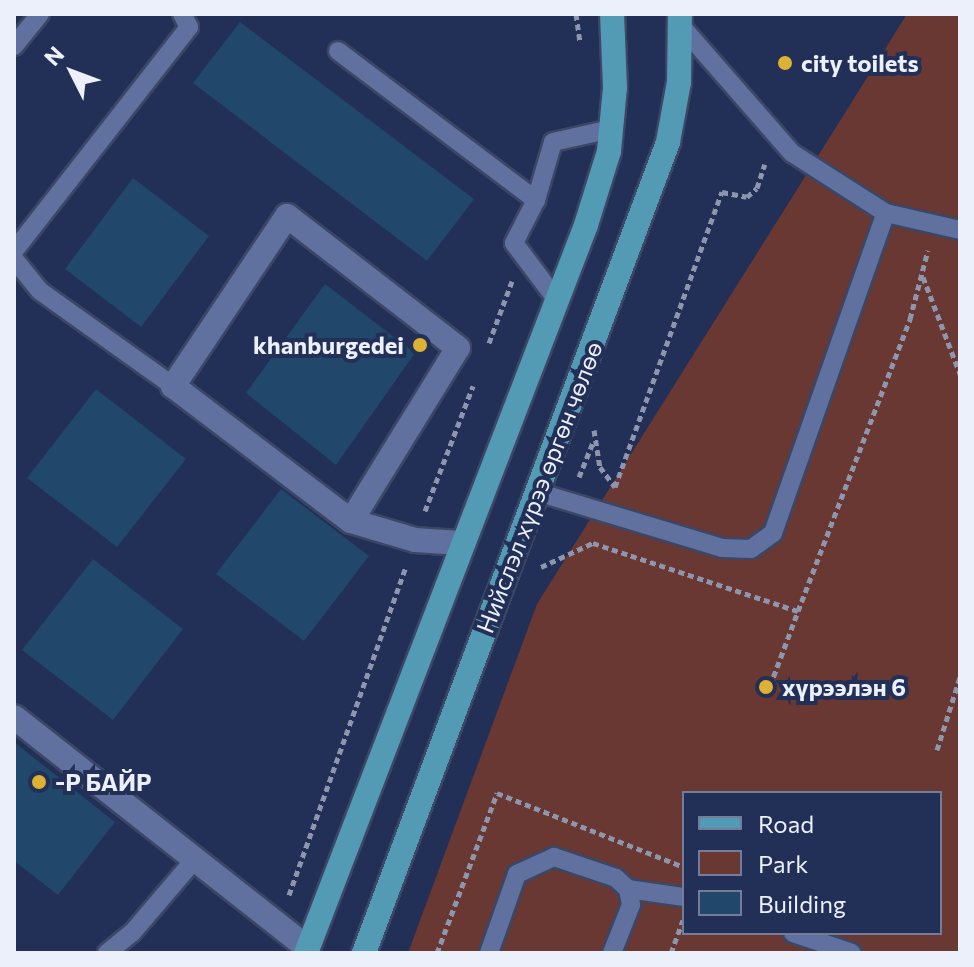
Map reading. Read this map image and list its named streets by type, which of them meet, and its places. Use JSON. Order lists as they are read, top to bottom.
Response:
{
  "streets": {
    "main road": ["Нийслэл хүрээ өргөн чөлөө"]
  },
  "places": [
    "city toilets",
    "khanburgedei",
    "хүрээлэн 6",
    "-Р БАЙР"
  ],
  "legend": ["Road", "Park", "Building"],
  "north": "top left"
}
